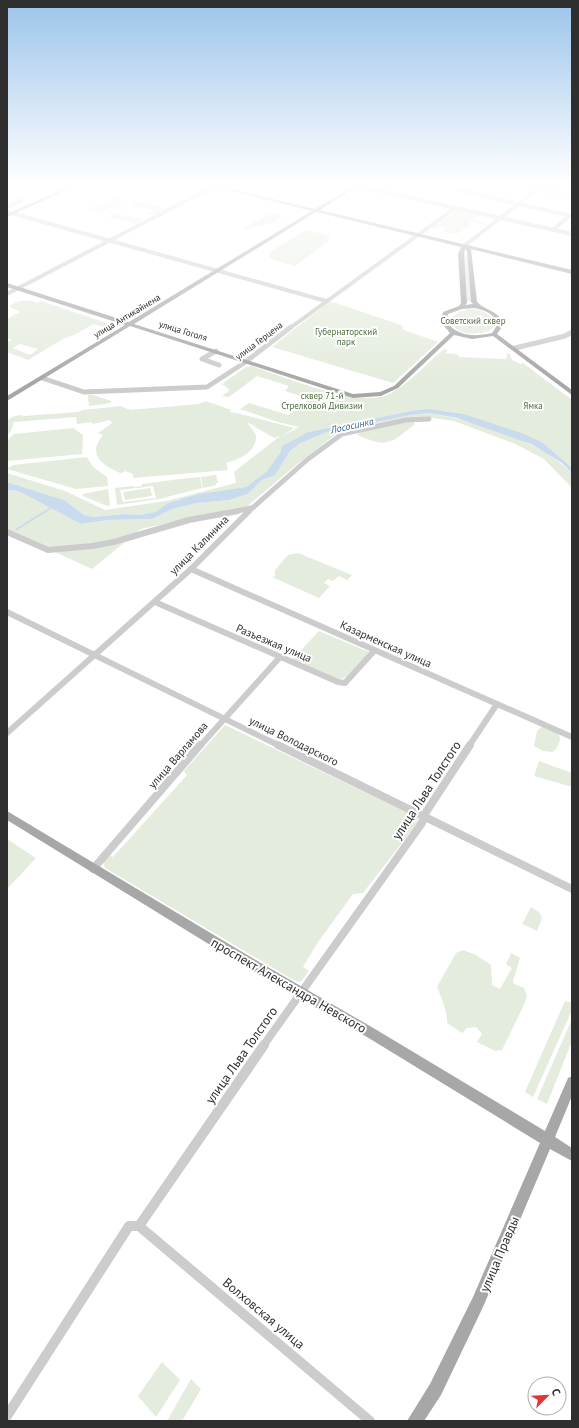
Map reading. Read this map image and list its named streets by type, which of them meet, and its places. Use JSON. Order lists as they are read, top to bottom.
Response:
{
  "streets": {
    "main road": [
      "улица Антикайнена",
      "улица Гоголя",
      "проспект Александра Невского",
      "улица Правды"
    ],
    "street": [
      "улица Герцена",
      "улица Калинина",
      "Разъезжая улица",
      "Казарменская улица",
      "улица Володарского",
      "улица Варламова",
      "улица Льва Толстого",
      "Волховская улица"
    ]
  },
  "crossings": [
    ["улица Антикайнена", "улица Гоголя"],
    ["улица Антикайнена", "улица Герцена"],
    ["улица Гоголя", "улица Герцена"],
    ["улица Калинина", "Разъезжая улица"],
    ["улица Калинина", "Казарменская улица"],
    ["улица Калинина", "улица Володарского"],
    ["Разъезжая улица", "Казарменская улица"],
    ["Разъезжая улица", "улица Варламова"],
    ["Казарменская улица", "улица Льва Толстого"],
    ["улица Володарского", "улица Варламова"],
    ["улица Володарского", "улица Льва Толстого"],
    ["улица Варламова", "проспект Александра Невского"],
    ["улица Льва Толстого", "проспект Александра Невского"],
    ["улица Льва Толстого", "Волховская улица"],
    ["проспект Александра Невского", "улица Правды"]
  ],
  "water": ["Лососинка"],
  "parks": [
    "Советский сквер",
    "Губернаторский парк",
    "сквер 71-й Стрелковой Дивизии",
    "Ямка"
  ],
  "north": "top right"
}
